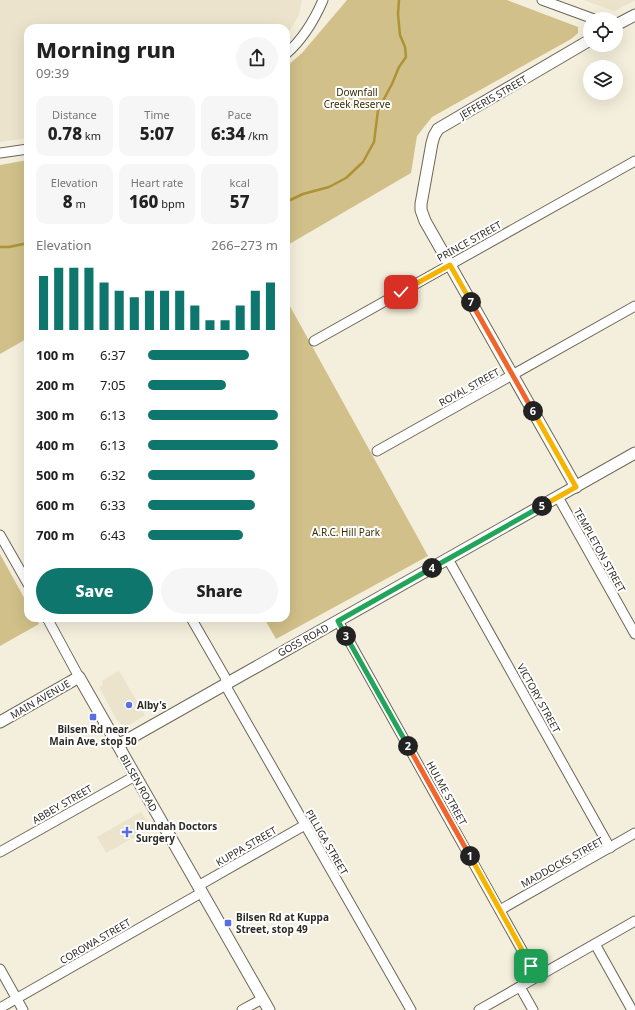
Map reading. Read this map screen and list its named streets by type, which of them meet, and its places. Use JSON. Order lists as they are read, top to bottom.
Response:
{
  "streets": {
    "street": [
      "JEFFERIS STREET",
      "PRINCE STREET",
      "ROYAL STREET",
      "TEMPLETON STREET",
      "GOSS ROAD",
      "VICTORY STREET",
      "MAIN AVENUE",
      "BILSEN ROAD",
      "HULME STREET",
      "ABBEY STREET",
      "PILLIGA STREET",
      "KUPPA STREET",
      "MADDOCKS STREET",
      "COROWA STREET"
    ]
  },
  "crossings": [
    ["JEFFERIS STREET", "PRINCE STREET"],
    ["JEFFERIS STREET", "ROYAL STREET"],
    ["JEFFERIS STREET", "GOSS ROAD"],
    ["TEMPLETON STREET", "GOSS ROAD"],
    ["GOSS ROAD", "VICTORY STREET"],
    ["GOSS ROAD", "BILSEN ROAD"],
    ["GOSS ROAD", "HULME STREET"],
    ["GOSS ROAD", "PILLIGA STREET"],
    ["VICTORY STREET", "MADDOCKS STREET"],
    ["MAIN AVENUE", "BILSEN ROAD"],
    ["BILSEN ROAD", "ABBEY STREET"],
    ["BILSEN ROAD", "KUPPA STREET"],
    ["BILSEN ROAD", "COROWA STREET"],
    ["HULME STREET", "MADDOCKS STREET"],
    ["PILLIGA STREET", "KUPPA STREET"],
    ["KUPPA STREET", "COROWA STREET"]
  ],
  "parks": ["Downfall Creek Reserve", "A.R.C. Hill Park"],
  "places": {
    "other": ["Alby's"],
    "transit": ["Bilsen Rd near Main Ave, stop 50", "Bilsen Rd at Kuppa Street, stop 49"],
    "health": ["Nundah Doctors Surgery"]
  },
  "page": {
    "heading": ["Morning run", "09:39"],
    "stats": [
      ["Distance", "0.78 km"],
      ["Time", "5:07"],
      ["Pace", "6:34 /km"],
      ["Elevation", "8 m"],
      ["Heart rate", "160 bpm"],
      ["kcal", "57"]
    ],
    "chart": ["Elevation", "266–273 m"],
    "pins": [
      "7",
      "6",
      "5",
      "4",
      "3",
      "2",
      "1"
    ],
    "list": [
      {
        "name": "100 m",
        "note": "6:37"
      },
      {
        "name": "200 m",
        "note": "7:05"
      },
      {
        "name": "300 m",
        "note": "6:13"
      },
      {
        "name": "400 m",
        "note": "6:13"
      },
      {
        "name": "500 m",
        "note": "6:32"
      },
      {
        "name": "600 m",
        "note": "6:33"
      },
      {
        "name": "700 m",
        "note": "6:43"
      }
    ],
    "buttons": ["Save", "Share"]
  }
}
